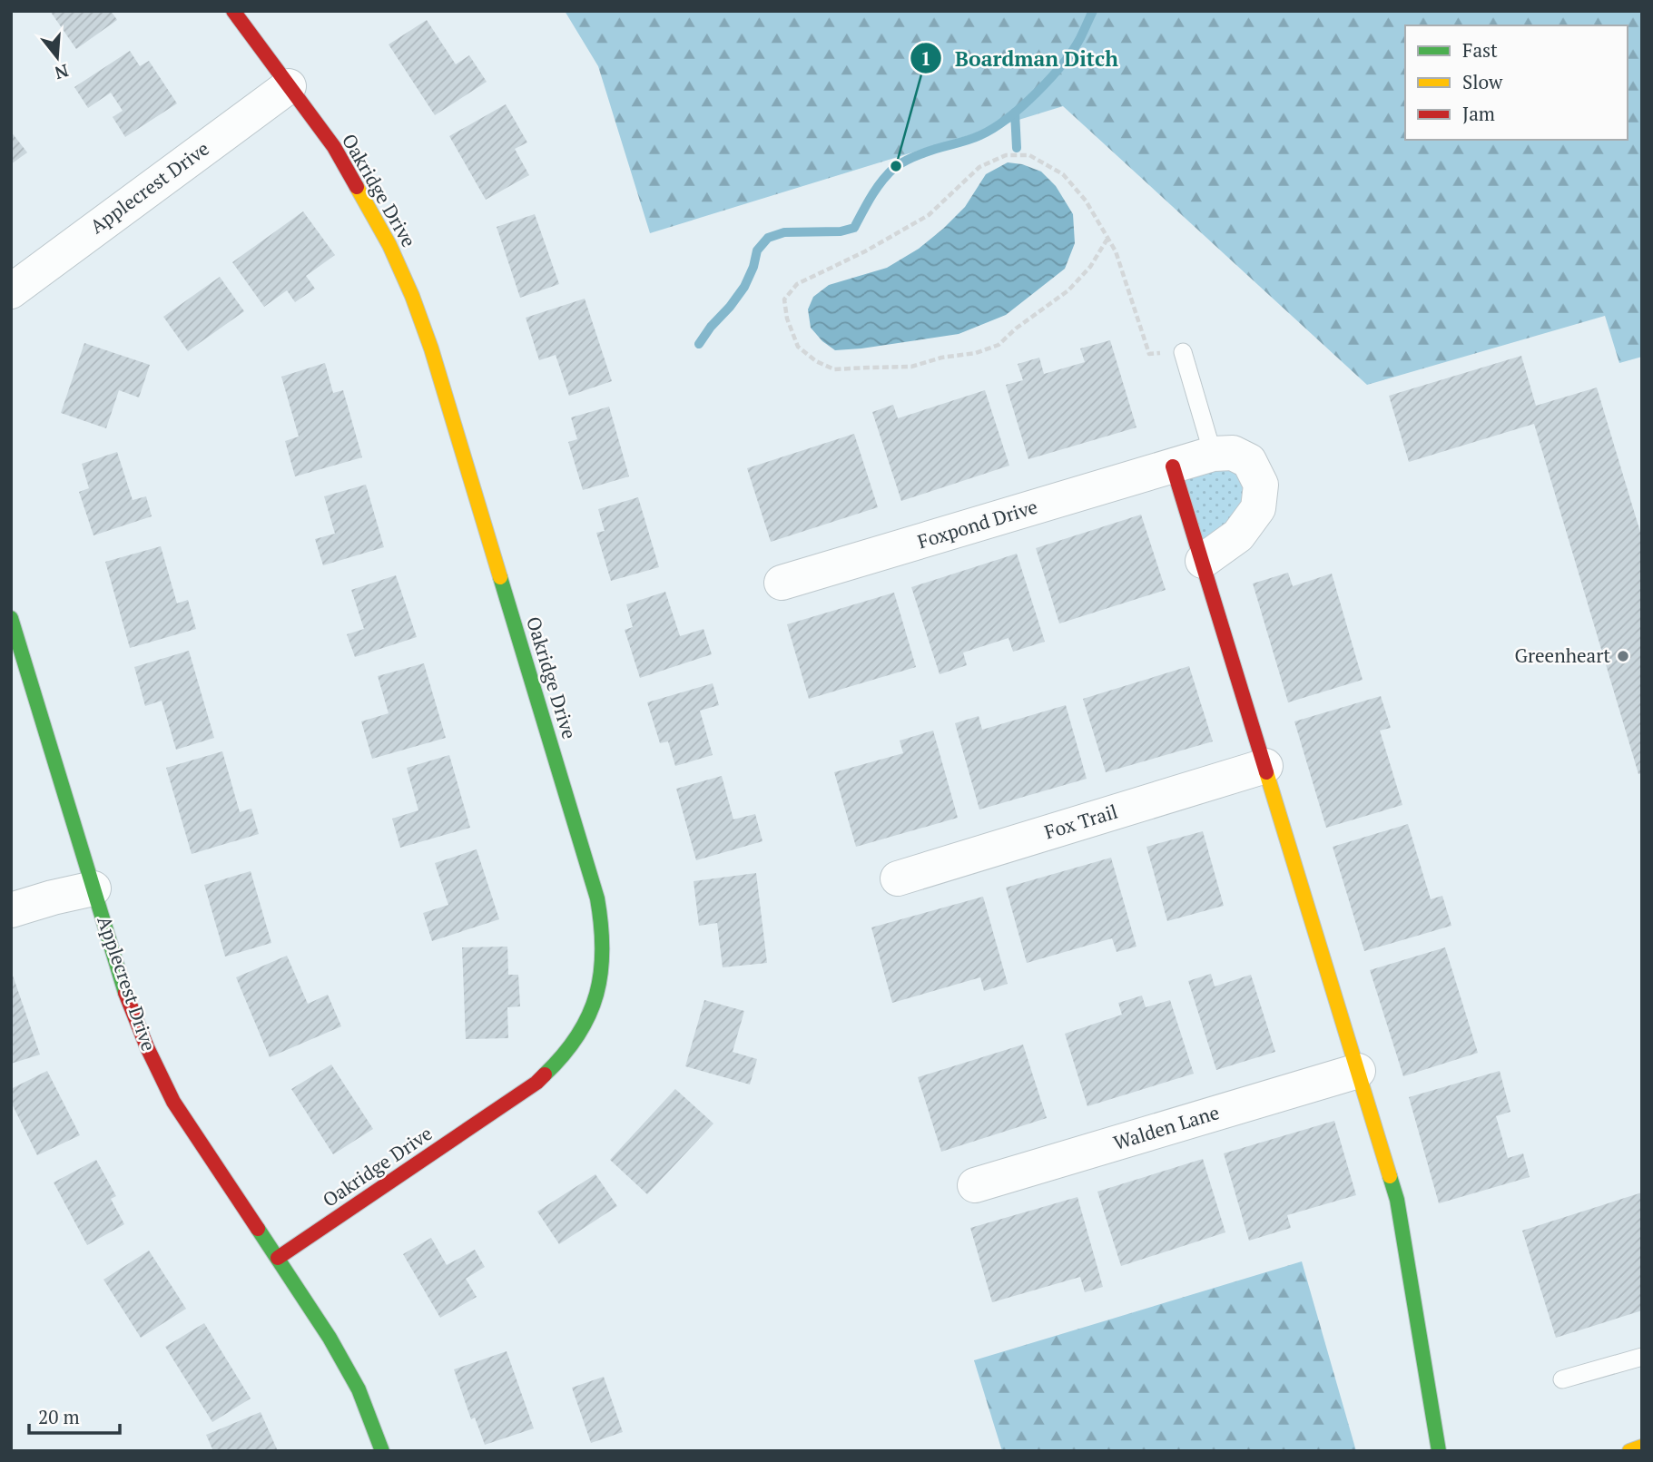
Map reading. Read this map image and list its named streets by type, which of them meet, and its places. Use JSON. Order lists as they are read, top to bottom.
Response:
{
  "streets": {
    "street": [
      "Applecrest Drive",
      "Oakridge Drive",
      "Foxpond Drive",
      "Fox Trail",
      "Walden Lane"
    ]
  },
  "crossings": [
    ["Applecrest Drive", "Oakridge Drive"]
  ],
  "places": ["Boardman Ditch", "Greenheart"],
  "legend": ["Fast", "Slow", "Jam"],
  "scale_bar": "20 m",
  "north": "bottom"
}
